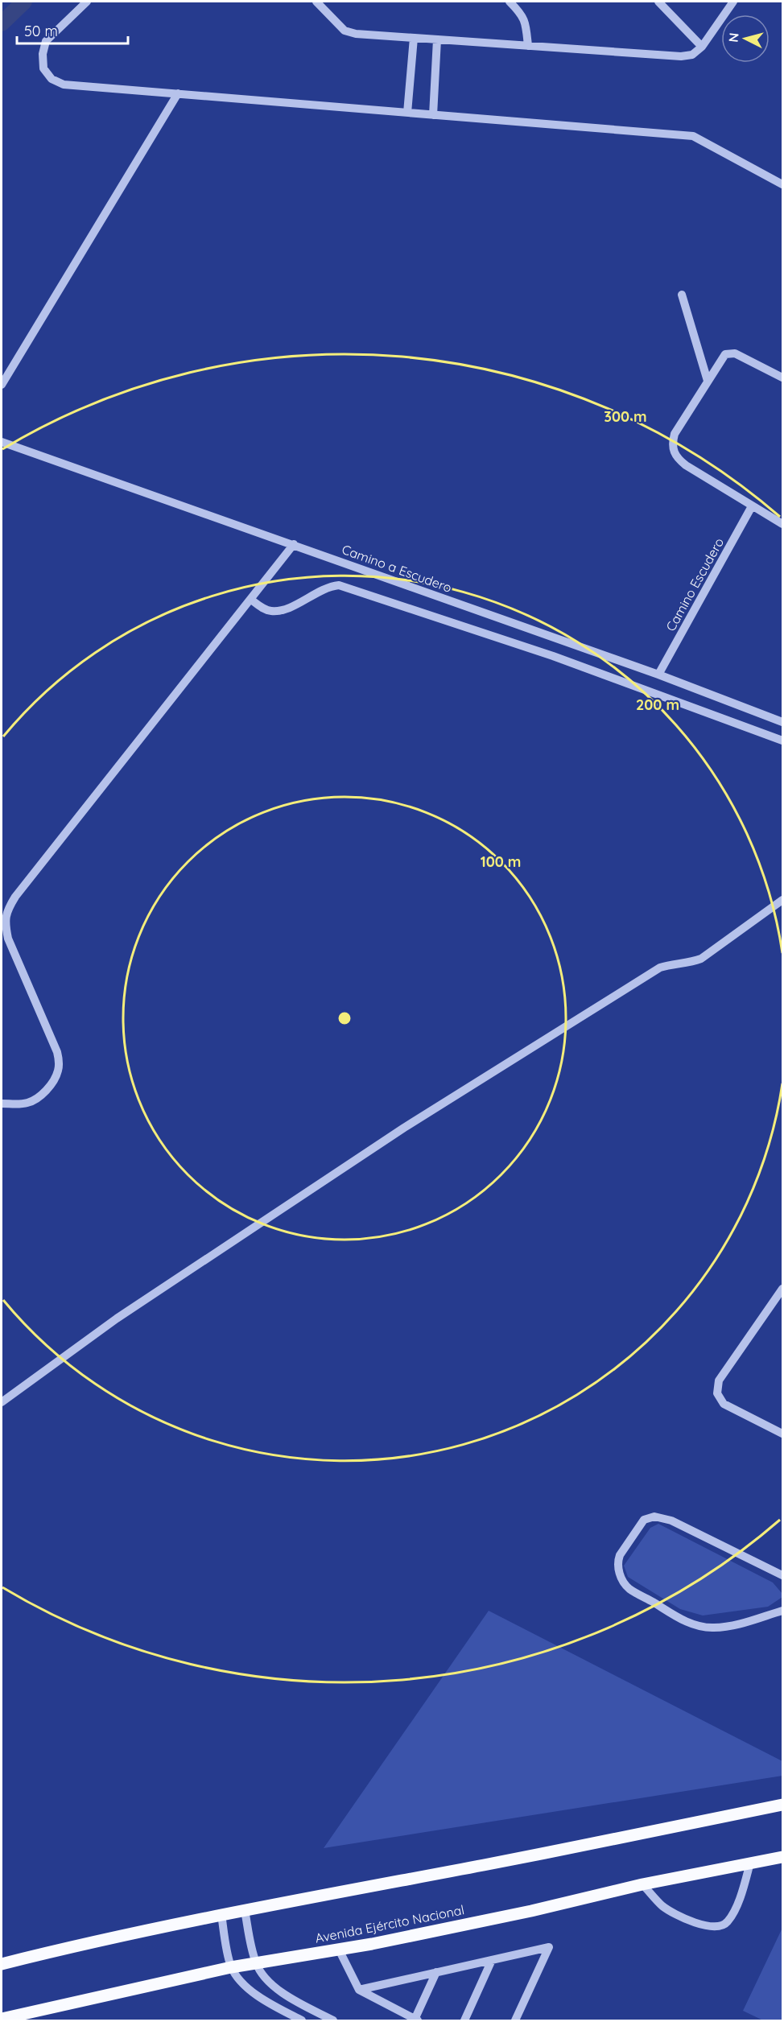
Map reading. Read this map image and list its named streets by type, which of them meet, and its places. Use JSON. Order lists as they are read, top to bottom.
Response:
{
  "streets": {
    "main road": ["Avenida Ejército Nacional"],
    "street": ["Camino a Escudero", "Camino Escudero"]
  },
  "crossings": [
    ["Camino a Escudero", "Camino Escudero"]
  ],
  "scale_bar": "50 m",
  "north": "left",
  "rings": ["300 m", "200 m", "100 m"]
}
